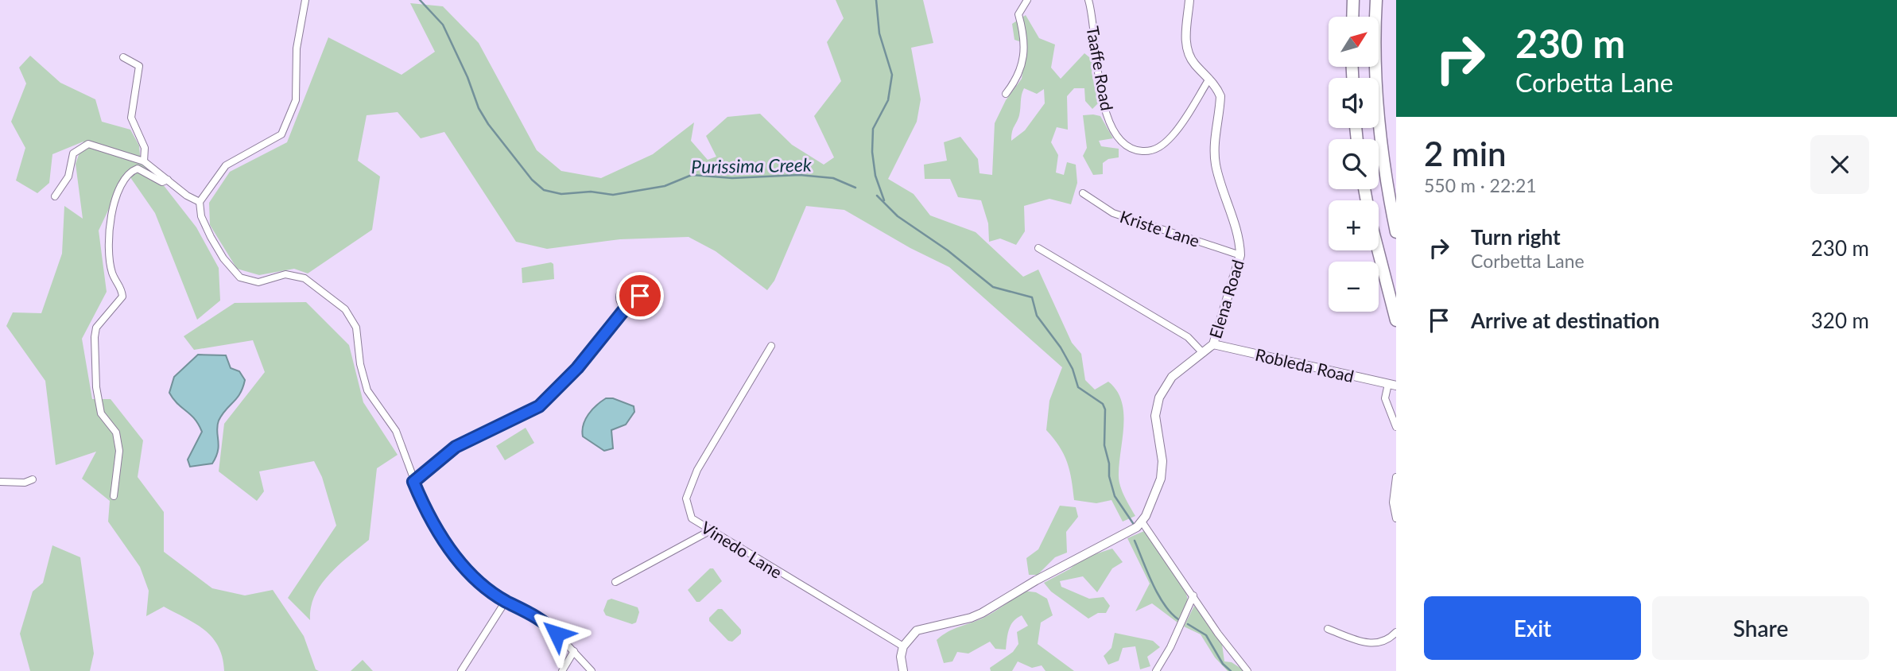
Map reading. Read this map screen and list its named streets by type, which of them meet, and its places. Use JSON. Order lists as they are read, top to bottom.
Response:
{
  "streets": {
    "street": [
      "Taaffe Road",
      "Kriste Lane",
      "Elena Road",
      "Robleda Road",
      "Vinedo Lane"
    ]
  },
  "crossings": [
    ["Taaffe Road", "Elena Road"],
    ["Kriste Lane", "Elena Road"],
    ["Elena Road", "Robleda Road"]
  ],
  "water": ["Purissima Creek"],
  "north": "top right",
  "page": {
    "turn": ["230 m", "Corbetta Lane"],
    "map_buttons": ["+", "−"],
    "heading": ["2 min", "550 m · 22:21"],
    "list": [
      {
        "name": "Turn right",
        "note": "Corbetta Lane",
        "value": "230 m"
      },
      {
        "name": "Arrive at destination",
        "value": "320 m"
      }
    ],
    "buttons": ["Exit", "Share"]
  }
}
